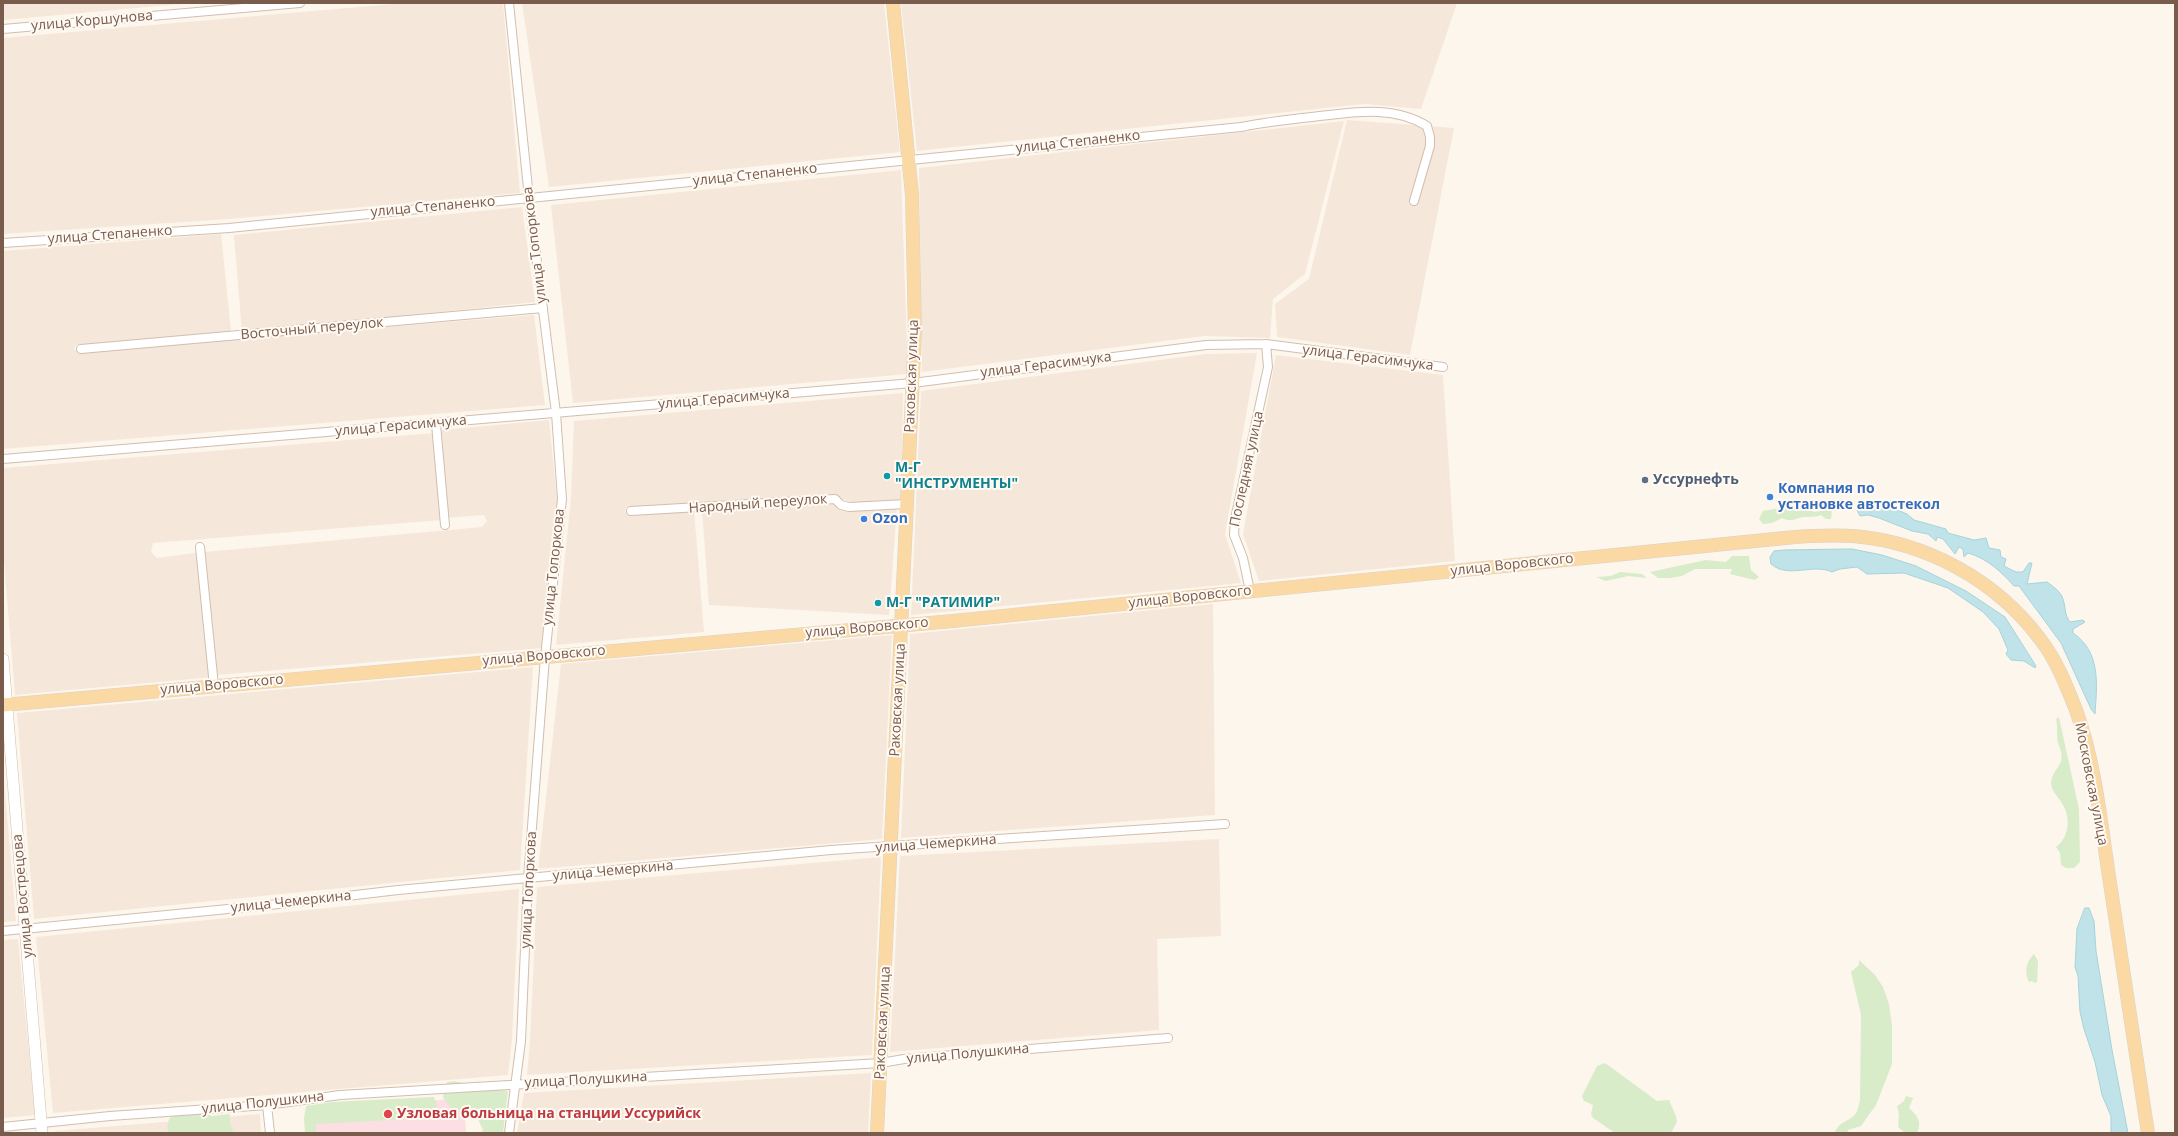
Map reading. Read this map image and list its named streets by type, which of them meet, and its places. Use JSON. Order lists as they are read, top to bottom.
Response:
{
  "streets": {
    "main road": ["Раковская улица", "улица Воровского", "Московская улица"],
    "street": [
      "улица Коршунова",
      "улица Степаненко",
      "улица Топоркова",
      "Восточный переулок",
      "улица Герасимчука",
      "Последняя улица",
      "Народный переулок",
      "улица Чемеркина",
      "улица Вострецова",
      "улица Полушкина"
    ]
  },
  "crossings": [
    ["улица Степаненко", "улица Топоркова"],
    ["улица Степаненко", "Раковская улица"],
    ["улица Топоркова", "Восточный переулок"],
    ["улица Топоркова", "улица Герасимчука"],
    ["улица Топоркова", "улица Воровского"],
    ["улица Топоркова", "улица Чемеркина"],
    ["улица Топоркова", "улица Полушкина"],
    ["улица Герасимчука", "Раковская улица"],
    ["улица Герасимчука", "Последняя улица"],
    ["Раковская улица", "Народный переулок"],
    ["Раковская улица", "улица Воровского"],
    ["Раковская улица", "улица Чемеркина"],
    ["Раковская улица", "улица Полушкина"],
    ["Последняя улица", "улица Воровского"],
    ["улица Воровского", "Московская улица"],
    ["улица Воровского", "улица Вострецова"],
    ["улица Чемеркина", "улица Вострецова"],
    ["улица Вострецова", "улица Полушкина"]
  ],
  "places": [
    "М-Г \"ИНСТРУМЕНТЫ\"",
    "Уссурнефть",
    "Компания по установке автостекол",
    "Ozon",
    "М-Г \"РАТИМИР\"",
    "Узловая больница на станции Уссурийск"
  ]
}
